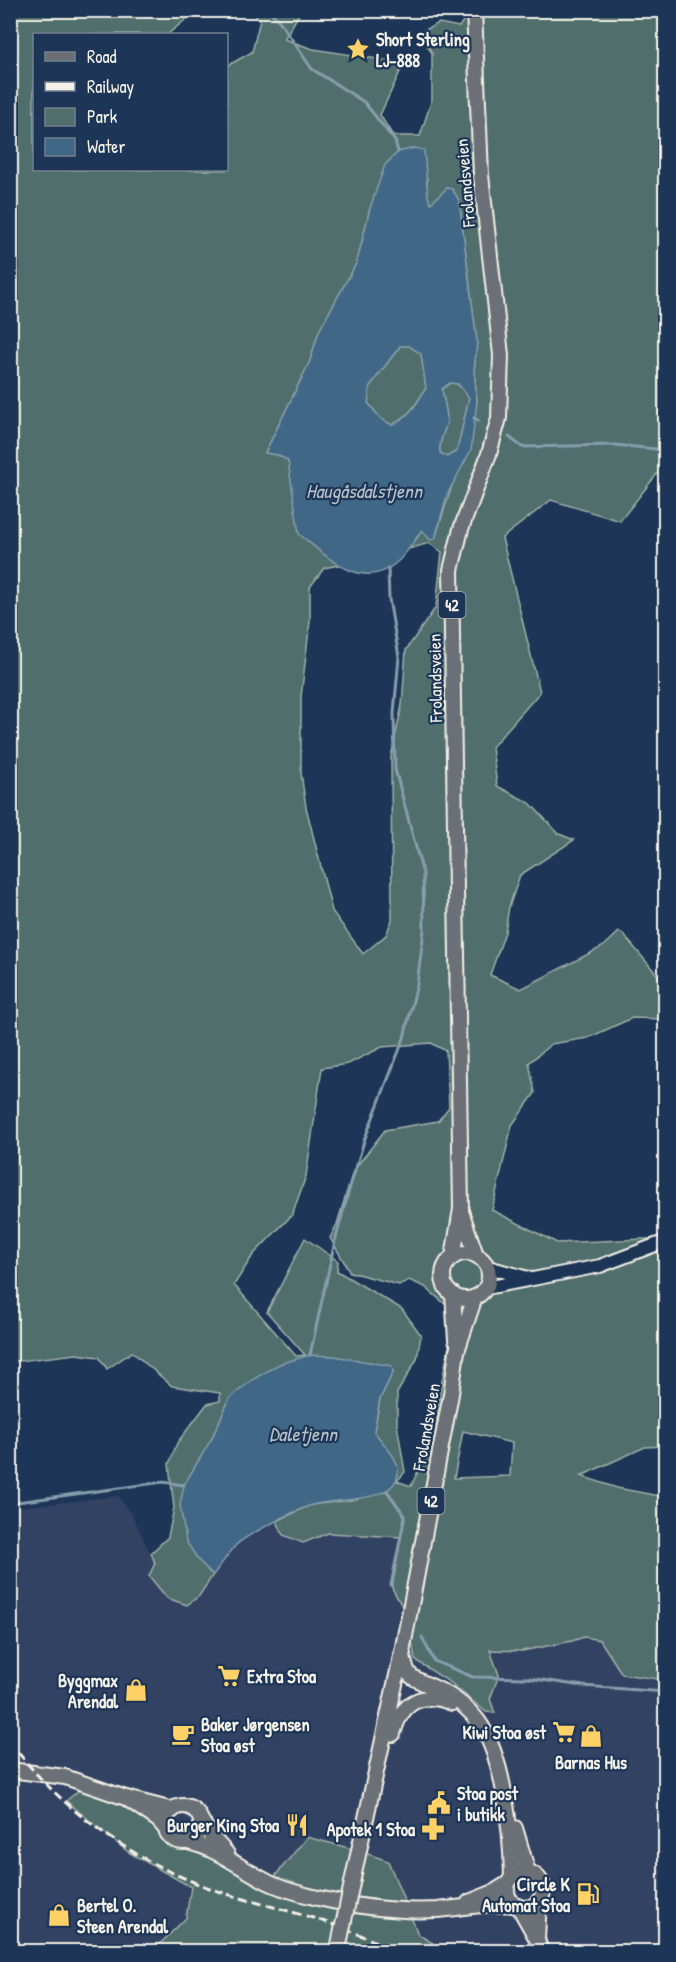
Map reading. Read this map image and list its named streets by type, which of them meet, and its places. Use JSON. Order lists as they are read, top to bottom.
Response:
{
  "streets": {
    "main road": ["Frolandsveien", "42"]
  },
  "crossings": [
    ["Frolandsveien", "42"]
  ],
  "water": ["Haugåsdalstjenn", "Daletjenn"],
  "places": {
    "place": ["Short Sterling LJ-888"],
    "supermarket": ["Extra Stoa", "Kiwi Stoa øst"],
    "shop": ["Byggmax Arendal", "Barnas Hus", "Bertel O. Steen Arendal"],
    "cafe": ["Baker Jørgensen Stoa øst"],
    "public building": ["Stoa post i butikk"],
    "restaurant": ["Burger King Stoa"],
    "pharmacy": ["Apotek 1 Stoa"],
    "fuel station": ["Circle K Automat Stoa"]
  },
  "legend": [
    "Road",
    "Railway",
    "Park",
    "Water"
  ]
}
